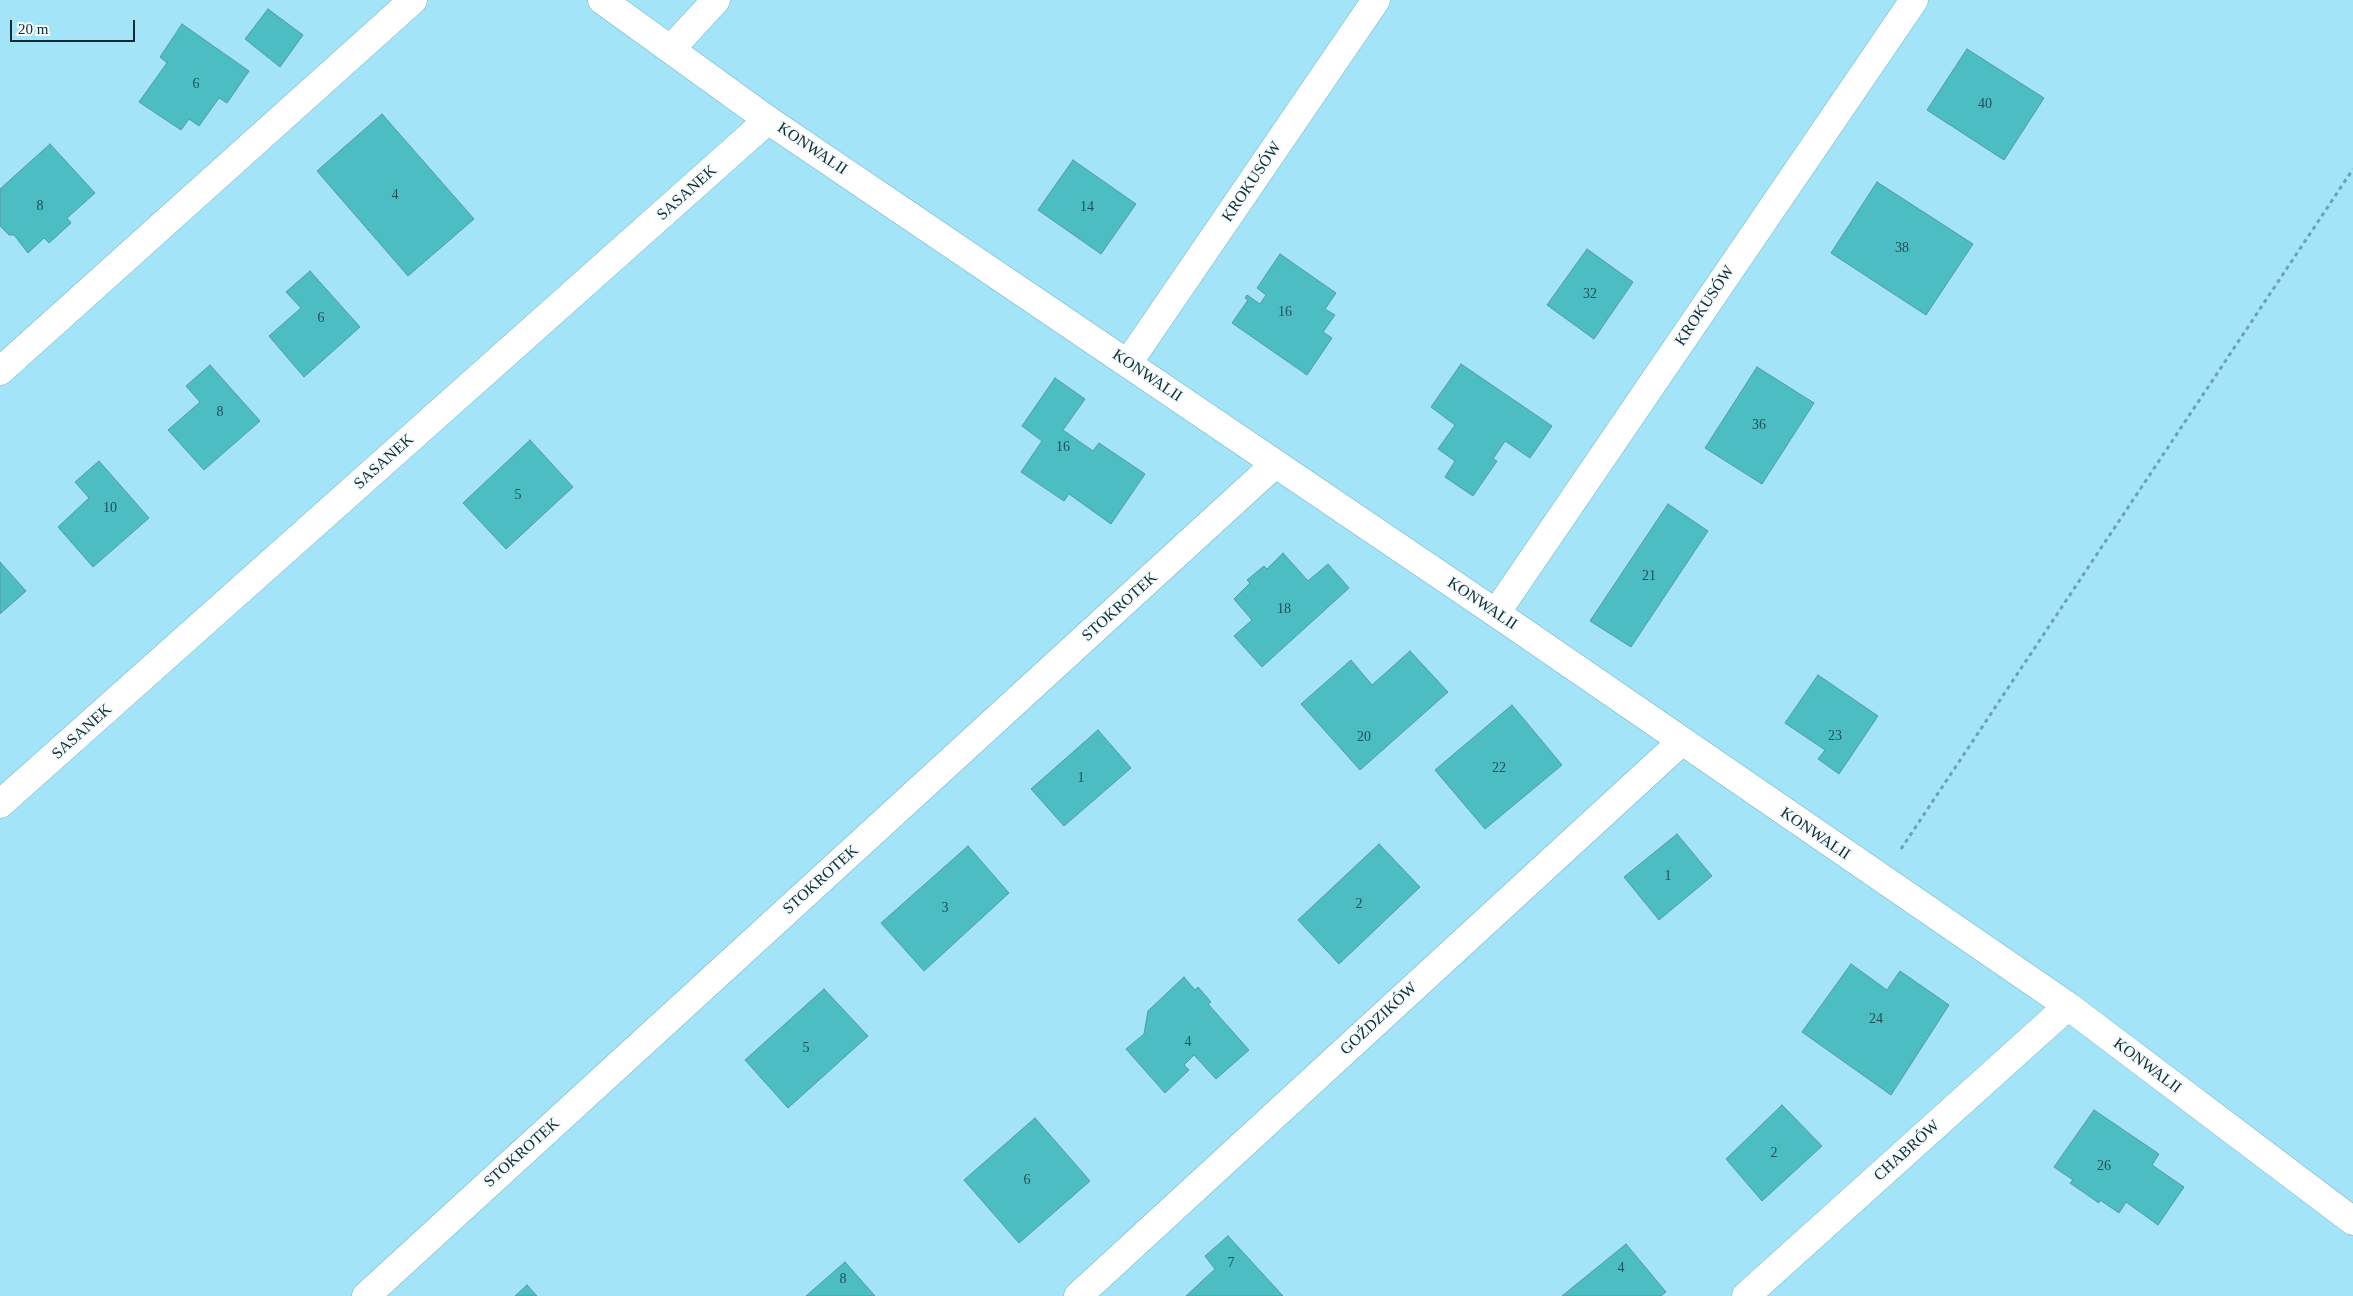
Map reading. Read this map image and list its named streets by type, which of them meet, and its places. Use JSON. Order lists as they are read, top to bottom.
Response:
{
  "streets": {
    "street": [
      "KONWALII",
      "KROKUSÓW",
      "SASANEK",
      "STOKROTEK",
      "GOŹDZIKÓW",
      "CHABRÓW"
    ]
  },
  "crossings": [
    ["KONWALII", "KROKUSÓW"],
    ["KONWALII", "SASANEK"],
    ["KONWALII", "STOKROTEK"],
    ["KONWALII", "GOŹDZIKÓW"],
    ["KONWALII", "CHABRÓW"]
  ],
  "house_numbers": [
    "6",
    "40",
    "4",
    "8",
    "14",
    "38",
    "32",
    "16",
    "6",
    "8",
    "36",
    "16",
    "5",
    "10",
    "21",
    "18",
    "23",
    "20",
    "22",
    "1",
    "1",
    "2",
    "3",
    "24",
    "4",
    "5",
    "2",
    "26",
    "6",
    "7",
    "4",
    "8"
  ],
  "scale_bar": "20 m"
}
